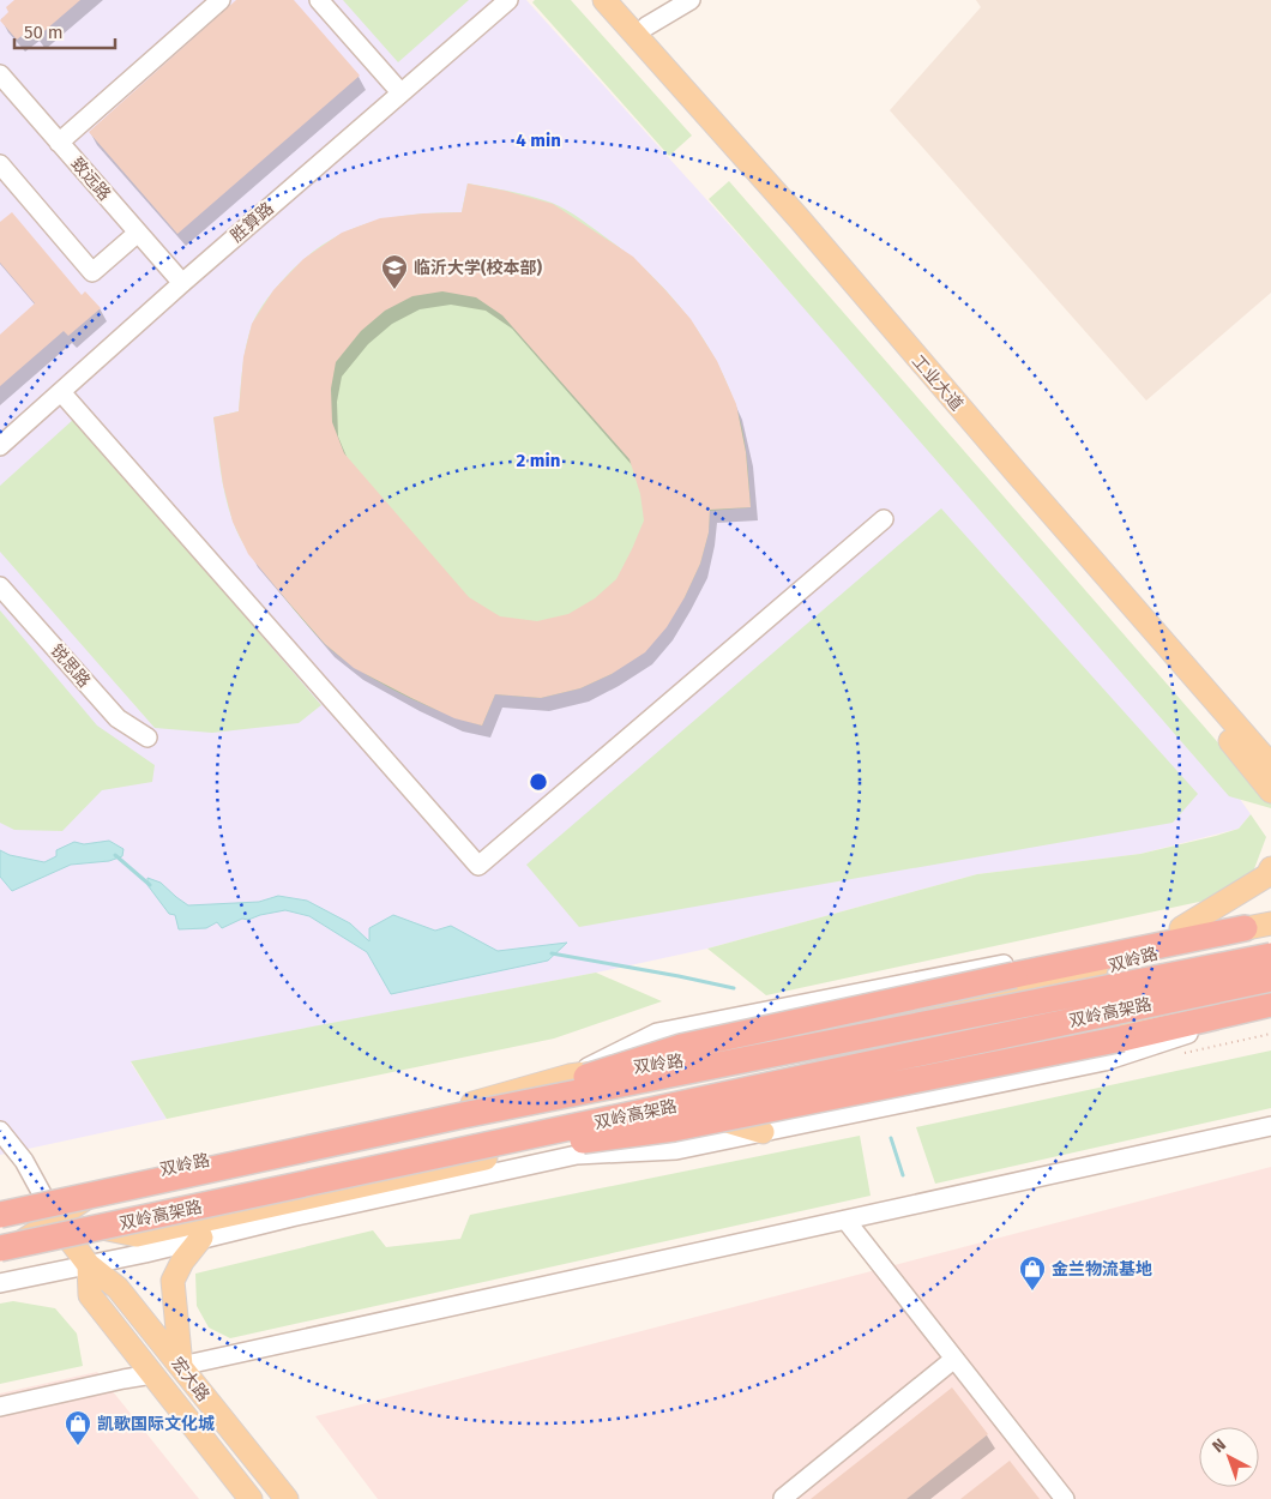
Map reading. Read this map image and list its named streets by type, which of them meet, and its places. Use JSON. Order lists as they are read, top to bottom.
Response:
{
  "streets": {
    "highway": ["双岭高架路"],
    "main road": ["工业大道", "双岭路", "宏大路"],
    "street": ["致远路", "胜算路", "锐思路"]
  },
  "crossings": [
    ["致远路", "胜算路"],
    ["双岭路", "双岭高架路"],
    ["双岭路", "宏大路"]
  ],
  "places": {
    "school or university": ["临沂大学(校本部)"],
    "shop": ["金兰物流基地", "凯歌国际文化城"]
  },
  "scale_bar": "50 m",
  "north": "top left",
  "rings": ["4 min", "2 min"]
}
